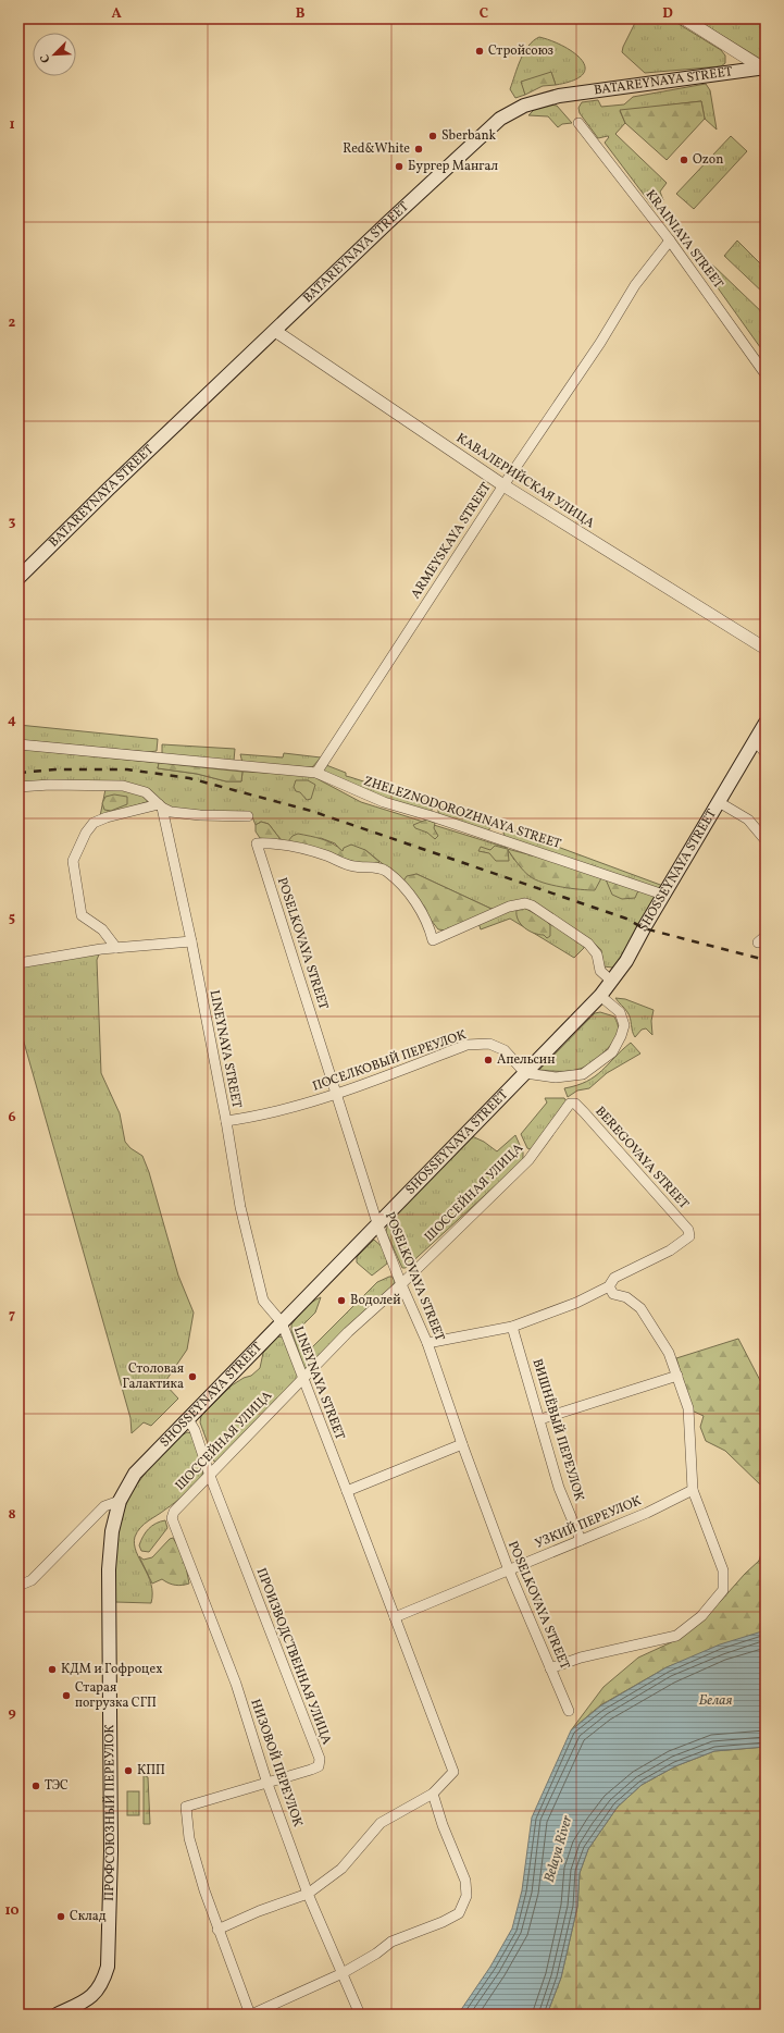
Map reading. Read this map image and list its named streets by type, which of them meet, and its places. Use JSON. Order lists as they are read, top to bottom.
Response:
{
  "streets": {
    "main road": ["BATAREYNAYA STREET", "SHOSSEYNAYA STREET", "ПРОФСОЮЗНЫЙ ПЕРЕУЛОК"],
    "street": [
      "KRAINIAYA STREET",
      "КАВАЛЕРИЙСКАЯ УЛИЦА",
      "ARMEYSKAYA STREET",
      "ZHELEZNODOROZHNAYA STREET",
      "POSELKOVAYA STREET",
      "LINEYNAYA STREET",
      "ПОСЕЛКОВЫЙ ПЕРЕУЛОК",
      "BEREGOVAYA STREET",
      "ШОССЕЙНАЯ УЛИЦА",
      "ВИШНЁВЫЙ ПЕРЕУЛОК",
      "УЗКИЙ ПЕРЕУЛОК",
      "ПРОИЗВОДСТВЕННАЯ УЛИЦА",
      "НИЗОВОЙ ПЕРЕУЛОК"
    ]
  },
  "crossings": [
    ["BATAREYNAYA STREET", "КАВАЛЕРИЙСКАЯ УЛИЦА"],
    ["KRAINIAYA STREET", "ARMEYSKAYA STREET"],
    ["КАВАЛЕРИЙСКАЯ УЛИЦА", "ARMEYSKAYA STREET"],
    ["ARMEYSKAYA STREET", "ZHELEZNODOROZHNAYA STREET"],
    ["ZHELEZNODOROZHNAYA STREET", "SHOSSEYNAYA STREET"],
    ["SHOSSEYNAYA STREET", "POSELKOVAYA STREET"],
    ["SHOSSEYNAYA STREET", "LINEYNAYA STREET"],
    ["SHOSSEYNAYA STREET", "ПОСЕЛКОВЫЙ ПЕРЕУЛОК"],
    ["SHOSSEYNAYA STREET", "ПРОИЗВОДСТВЕННАЯ УЛИЦА"],
    ["SHOSSEYNAYA STREET", "ПРОФСОЮЗНЫЙ ПЕРЕУЛОК"],
    ["POSELKOVAYA STREET", "ПОСЕЛКОВЫЙ ПЕРЕУЛОК"],
    ["POSELKOVAYA STREET", "ШОССЕЙНАЯ УЛИЦА"],
    ["POSELKOVAYA STREET", "УЗКИЙ ПЕРЕУЛОК"],
    ["LINEYNAYA STREET", "ПОСЕЛКОВЫЙ ПЕРЕУЛОК"],
    ["LINEYNAYA STREET", "ШОССЕЙНАЯ УЛИЦА"],
    ["LINEYNAYA STREET", "УЗКИЙ ПЕРЕУЛОК"],
    ["BEREGOVAYA STREET", "ШОССЕЙНАЯ УЛИЦА"],
    ["ШОССЕЙНАЯ УЛИЦА", "ПРОИЗВОДСТВЕННАЯ УЛИЦА"],
    ["ШОССЕЙНАЯ УЛИЦА", "НИЗОВОЙ ПЕРЕУЛОК"],
    ["ВИШНЁВЫЙ ПЕРЕУЛОК", "УЗКИЙ ПЕРЕУЛОК"],
    ["ПРОИЗВОДСТВЕННАЯ УЛИЦА", "НИЗОВОЙ ПЕРЕУЛОК"]
  ],
  "water": ["Белая", "Belaya River"],
  "places": [
    "Стройсоюз",
    "Sberbank",
    "Red&White",
    "Ozon",
    "Бургер Мангал",
    "Апельсин",
    "Водолей",
    "Столовая Галактика",
    "КДМ и Гофроцех",
    "Старая погрузка СГП",
    "КПП",
    "ТЭС",
    "Склад"
  ],
  "north": "bottom left",
  "grid": {
    "columns": [
      "A",
      "B",
      "C",
      "D"
    ],
    "rows": [
      "1",
      "2",
      "3",
      "4",
      "5",
      "6",
      "7",
      "8",
      "9",
      "10"
    ]
  }
}
